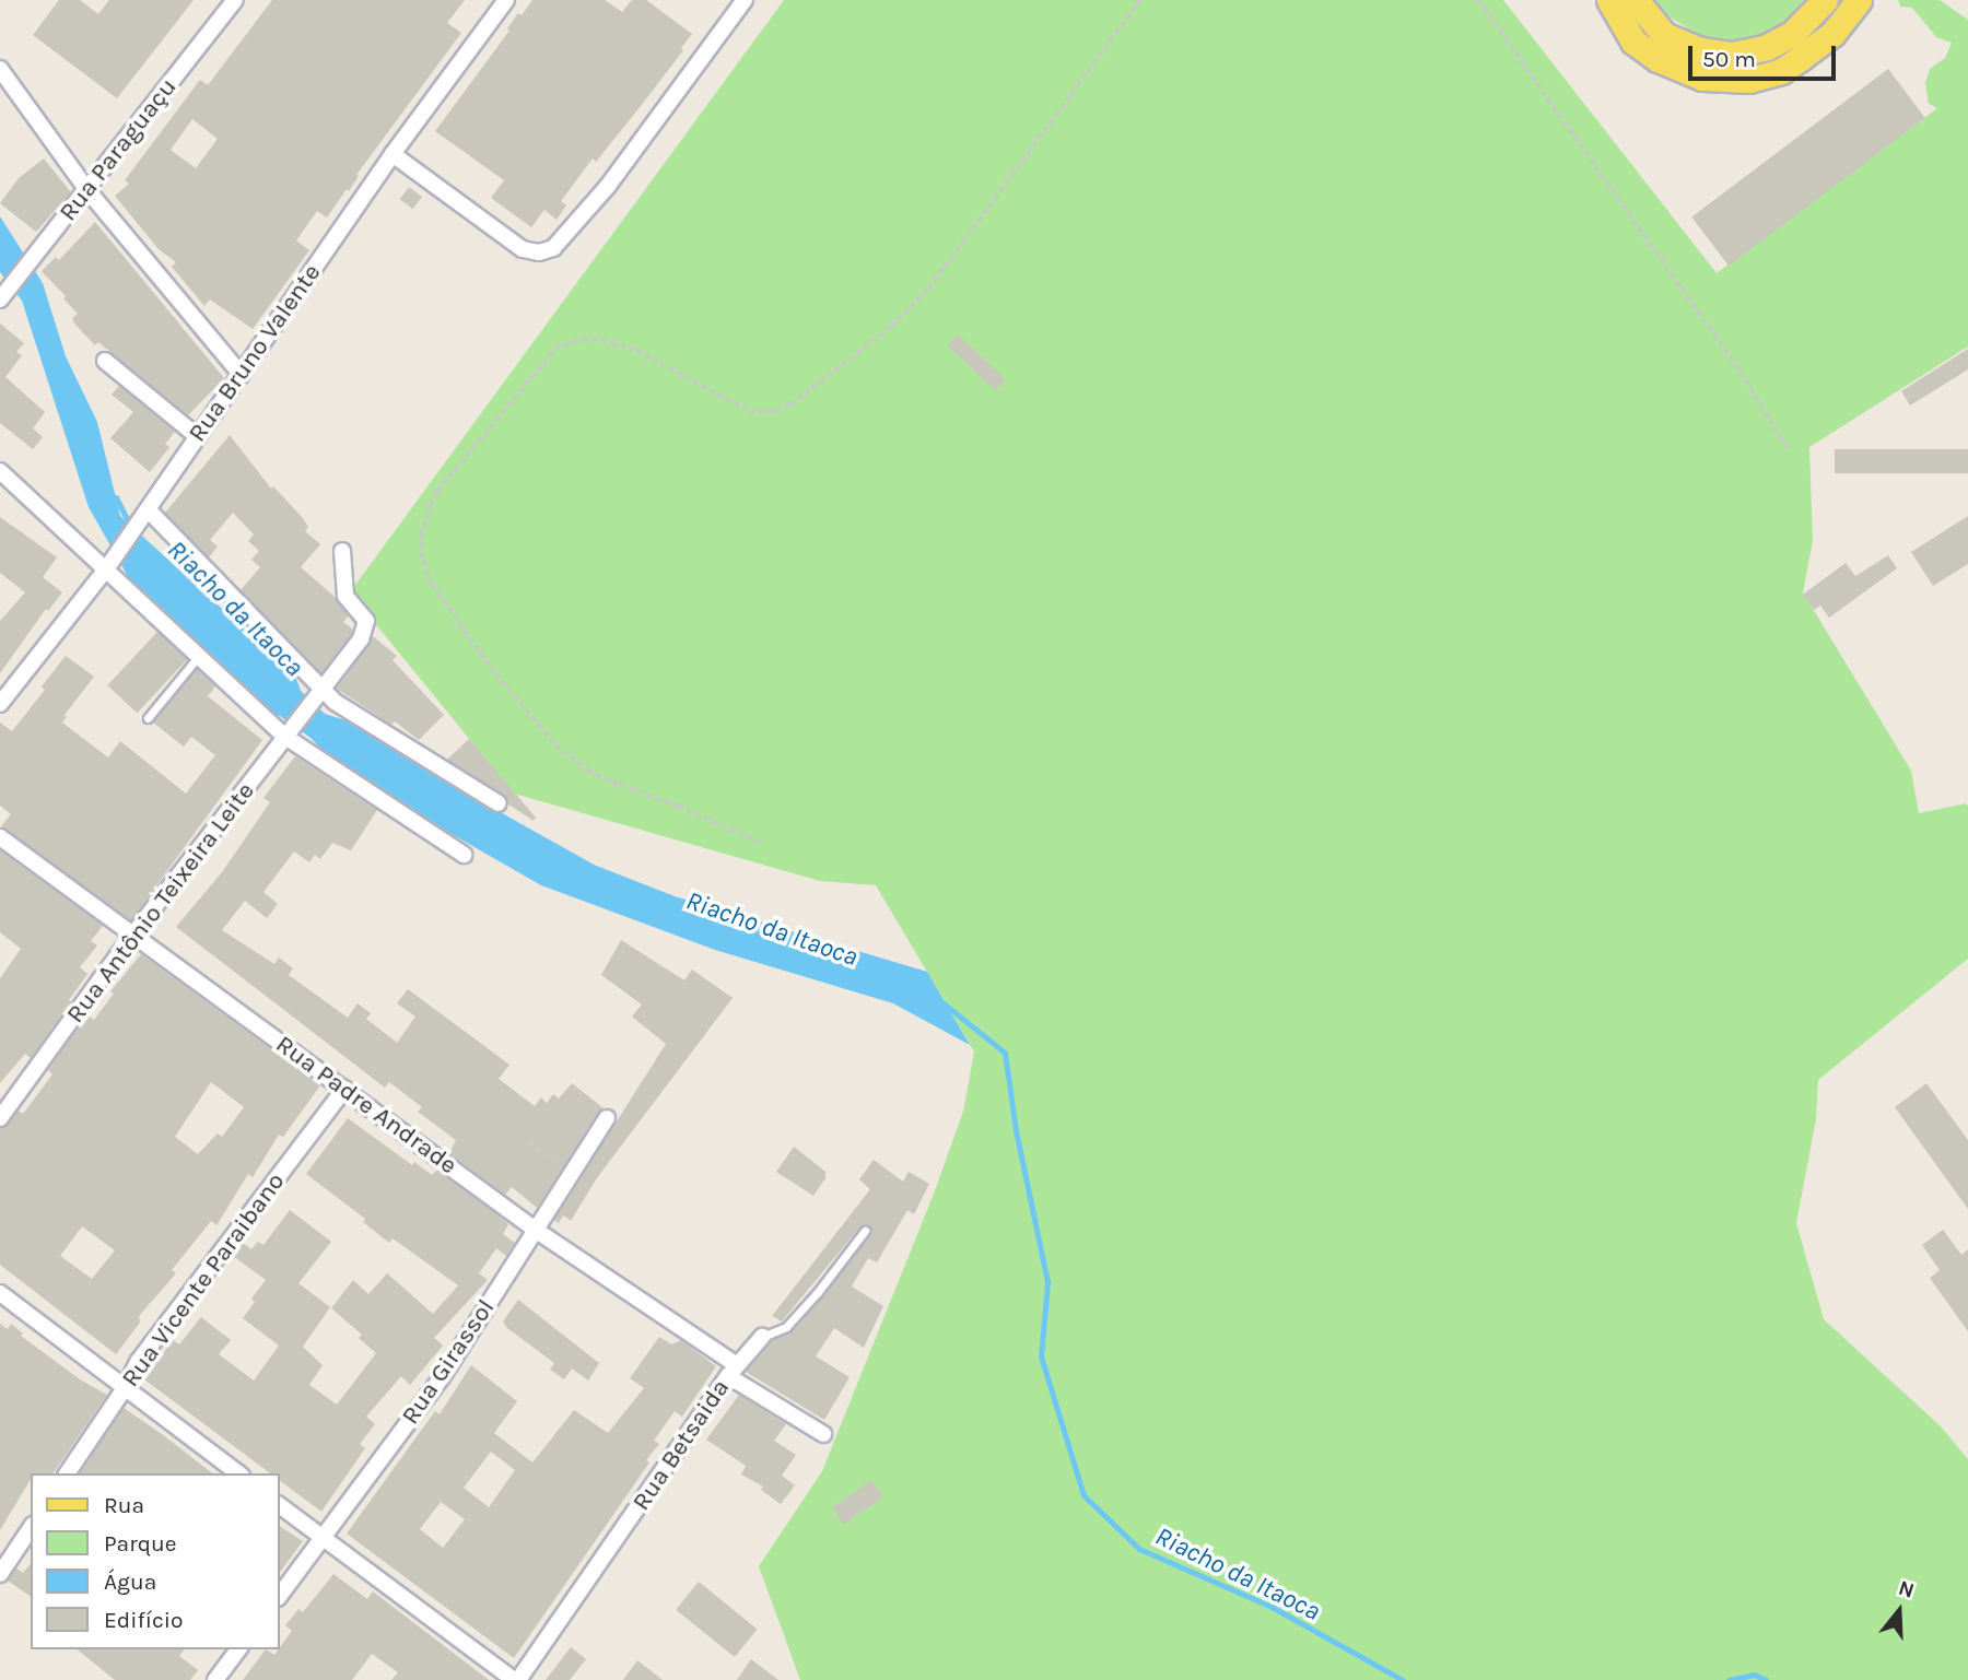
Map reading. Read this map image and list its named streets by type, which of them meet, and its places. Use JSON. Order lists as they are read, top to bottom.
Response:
{
  "streets": {
    "street": [
      "Rua Paraguaçu",
      "Rua Bruno Valente",
      "Rua Antônio Teixeira Leite",
      "Rua Padre Andrade",
      "Rua Vicente Paraibano",
      "Rua Girassol",
      "Rua Betsaida"
    ]
  },
  "crossings": [
    ["Rua Antônio Teixeira Leite", "Rua Padre Andrade"],
    ["Rua Padre Andrade", "Rua Vicente Paraibano"],
    ["Rua Padre Andrade", "Rua Girassol"],
    ["Rua Padre Andrade", "Rua Betsaida"]
  ],
  "water": ["Riacho da Itaoca"],
  "legend": [
    "Rua",
    "Parque",
    "Água",
    "Edifício"
  ],
  "scale_bar": "50 m",
  "north": "top"
}
